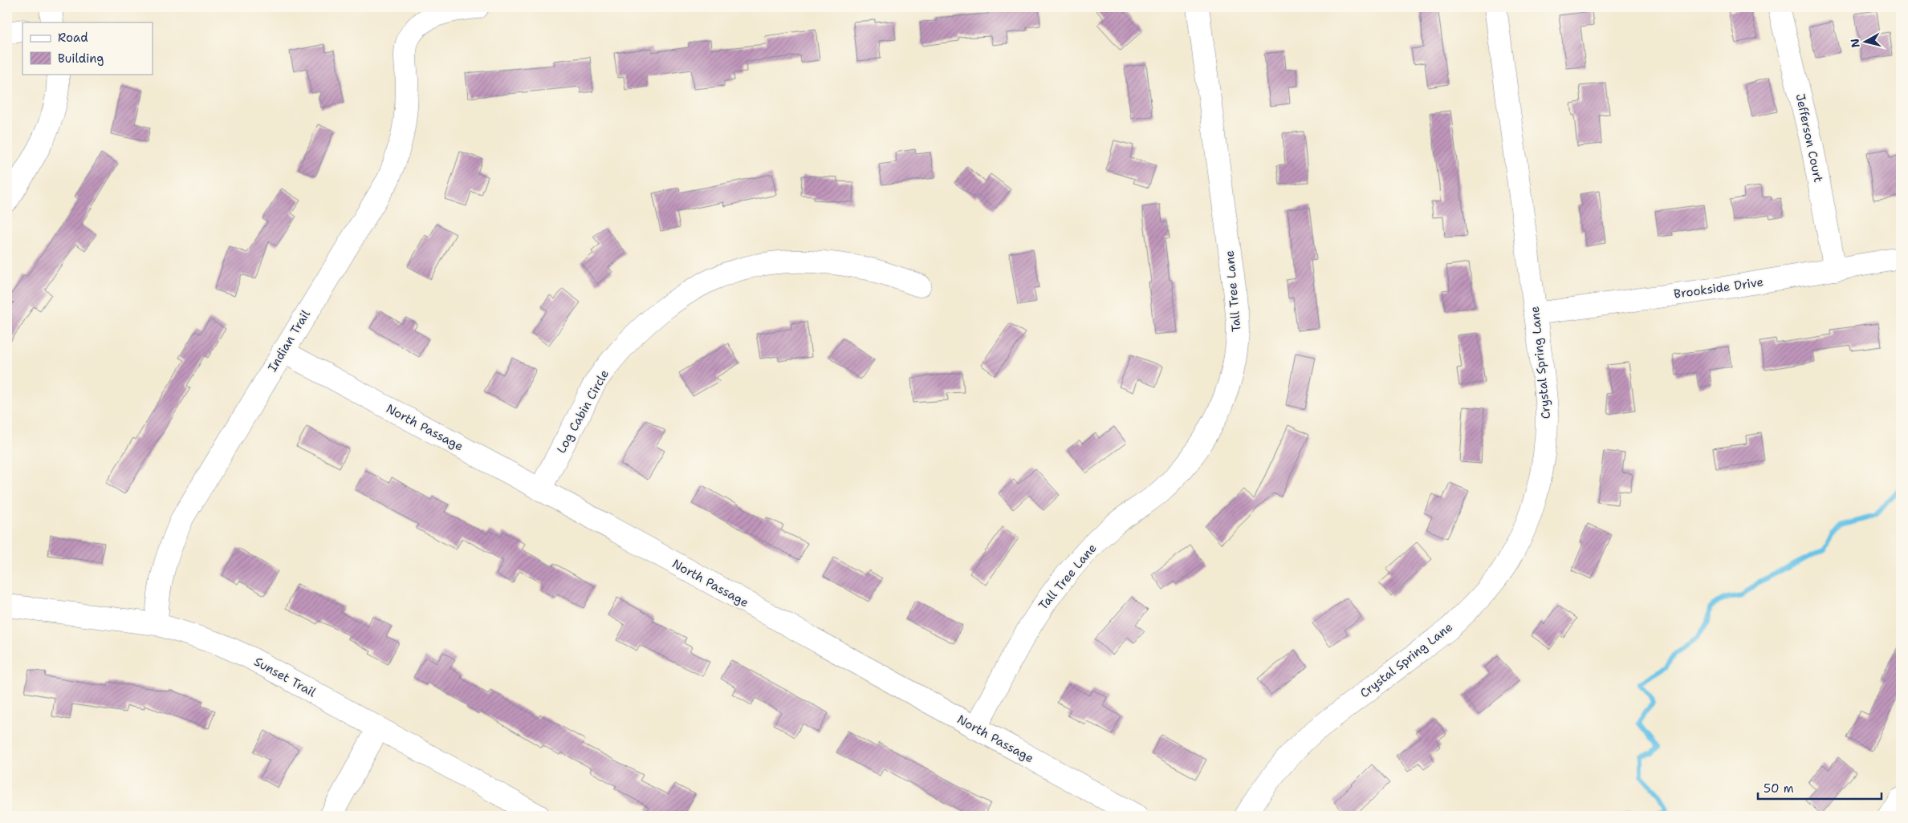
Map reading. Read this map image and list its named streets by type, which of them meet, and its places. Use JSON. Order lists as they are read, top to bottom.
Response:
{
  "streets": {
    "street": [
      "Jefferson Court",
      "Brookside Drive",
      "Tall Tree Lane",
      "Indian Trail",
      "Crystal Spring Lane",
      "Log Cabin Circle",
      "North Passage",
      "Sunset Trail"
    ]
  },
  "crossings": [
    ["Jefferson Court", "Brookside Drive"],
    ["Brookside Drive", "Crystal Spring Lane"],
    ["Tall Tree Lane", "North Passage"],
    ["Indian Trail", "North Passage"],
    ["Indian Trail", "Sunset Trail"],
    ["Log Cabin Circle", "North Passage"]
  ],
  "legend": ["Road", "Building"],
  "scale_bar": "50 m",
  "north": "left"
}
